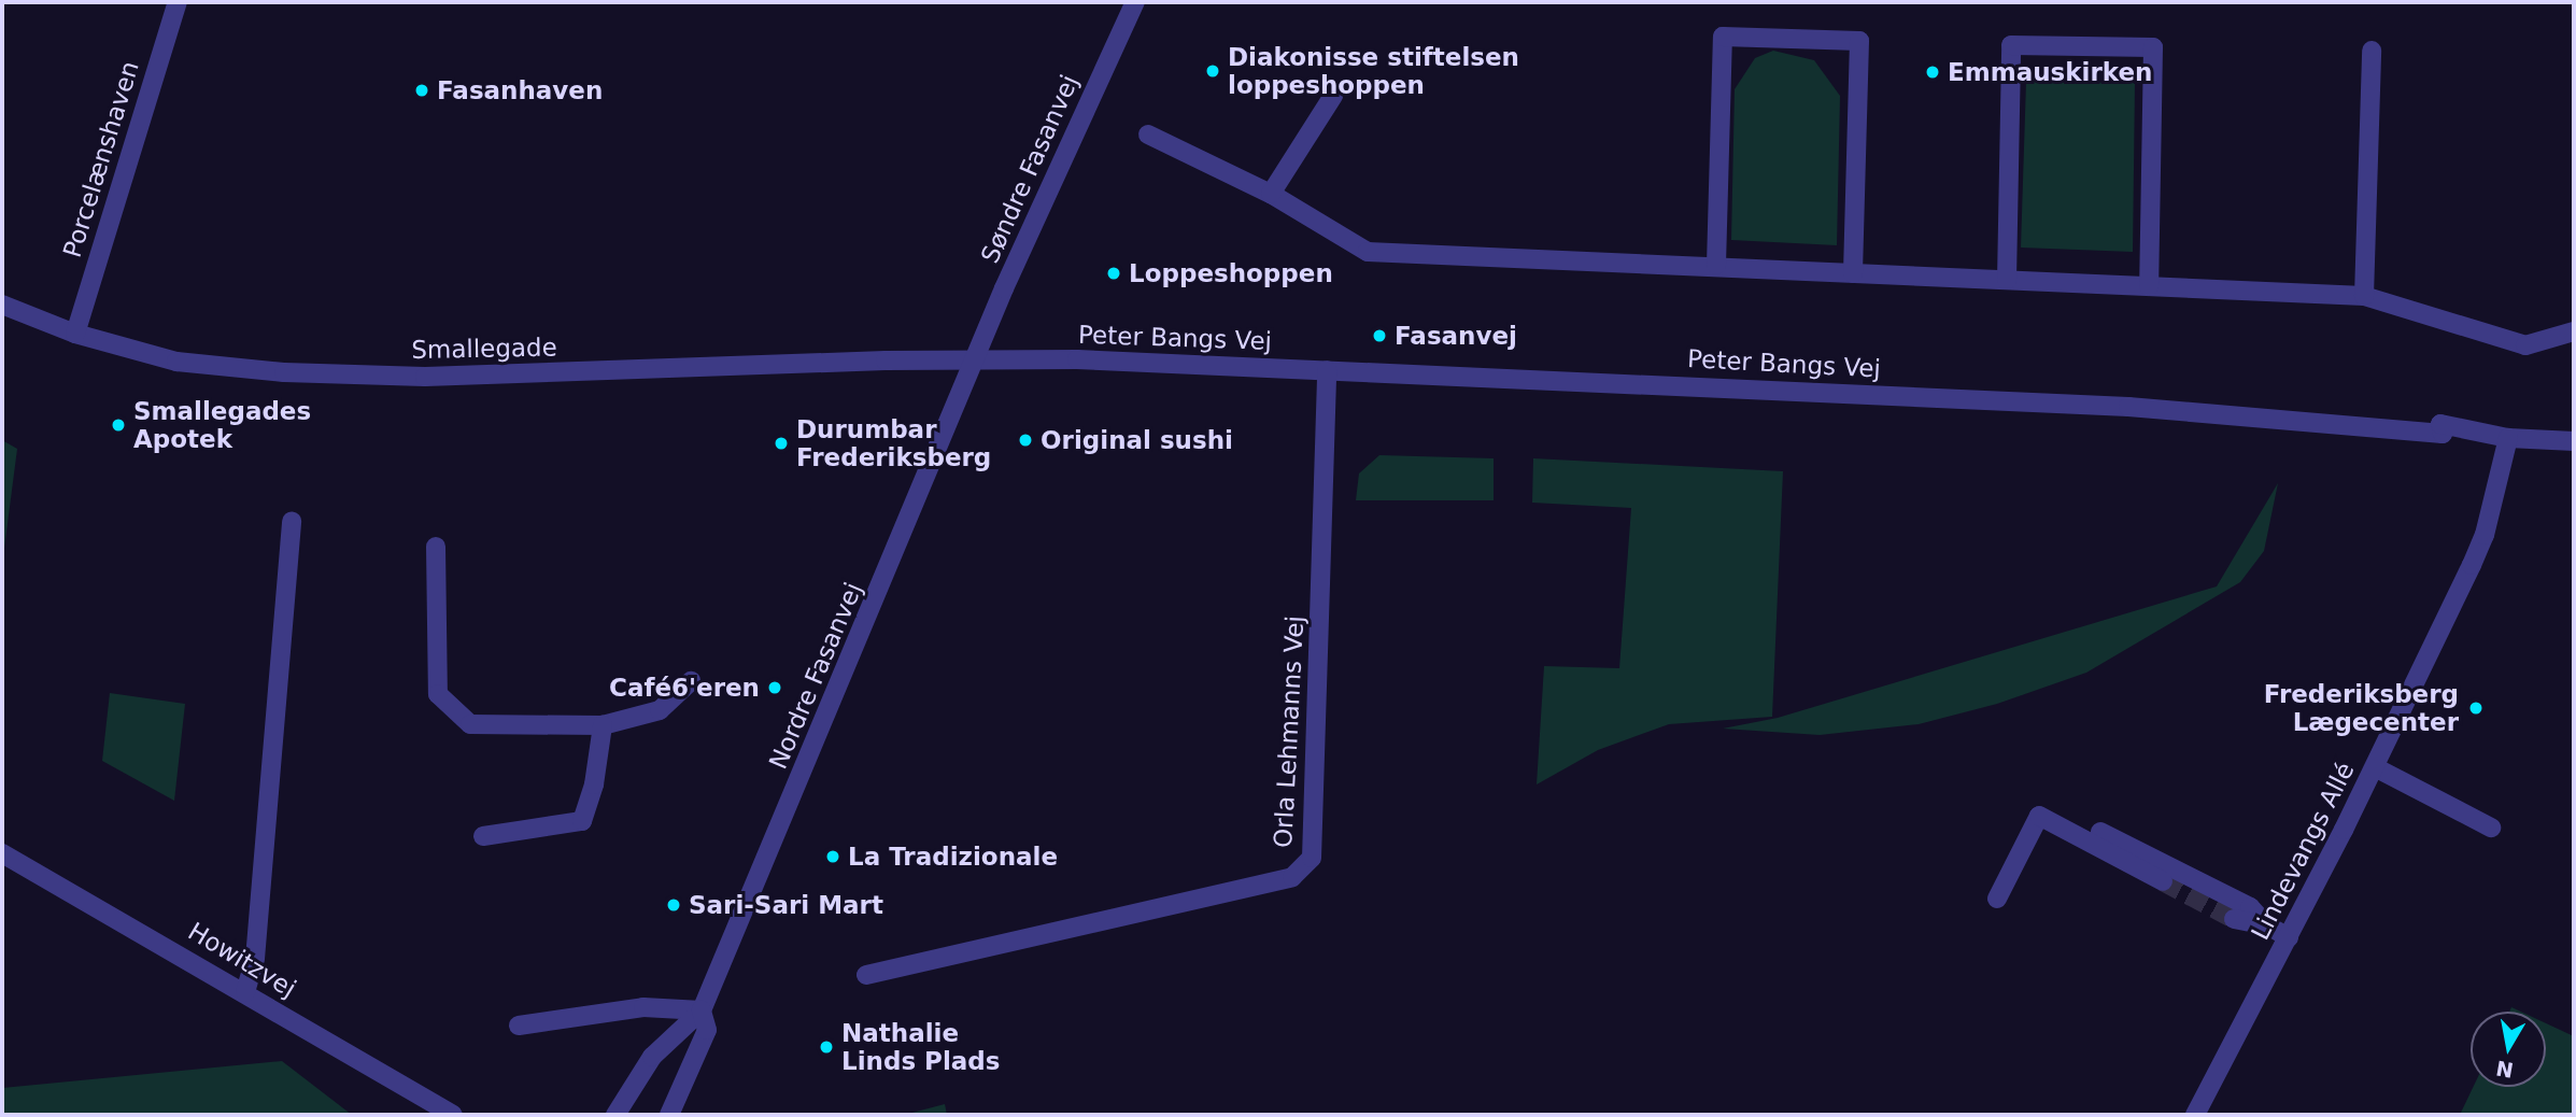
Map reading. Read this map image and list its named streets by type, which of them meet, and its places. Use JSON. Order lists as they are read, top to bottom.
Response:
{
  "streets": {
    "street": [
      "Porcelænshaven",
      "Søndre Fasanvej",
      "Peter Bangs Vej",
      "Smallegade",
      "Nordre Fasanvej",
      "Orla Lehmanns Vej",
      "Lindevangs Allé",
      "Howitzvej"
    ]
  },
  "crossings": [
    ["Porcelænshaven", "Smallegade"],
    ["Søndre Fasanvej", "Peter Bangs Vej"],
    ["Søndre Fasanvej", "Smallegade"],
    ["Søndre Fasanvej", "Nordre Fasanvej"],
    ["Peter Bangs Vej", "Smallegade"],
    ["Peter Bangs Vej", "Nordre Fasanvej"],
    ["Peter Bangs Vej", "Orla Lehmanns Vej"],
    ["Peter Bangs Vej", "Lindevangs Allé"],
    ["Smallegade", "Nordre Fasanvej"]
  ],
  "places": [
    "Diakonisse stiftelsen loppeshoppen",
    "Emmauskirken",
    "Fasanhaven",
    "Loppeshoppen",
    "Fasanvej",
    "Smallegades Apotek",
    "Original sushi",
    "Durumbar Frederiksberg",
    "Café6'eren",
    "Frederiksberg Lægecenter",
    "La Tradizionale",
    "Sari-Sari Mart",
    "Nathalie Linds Plads"
  ],
  "north": "bottom"
}
